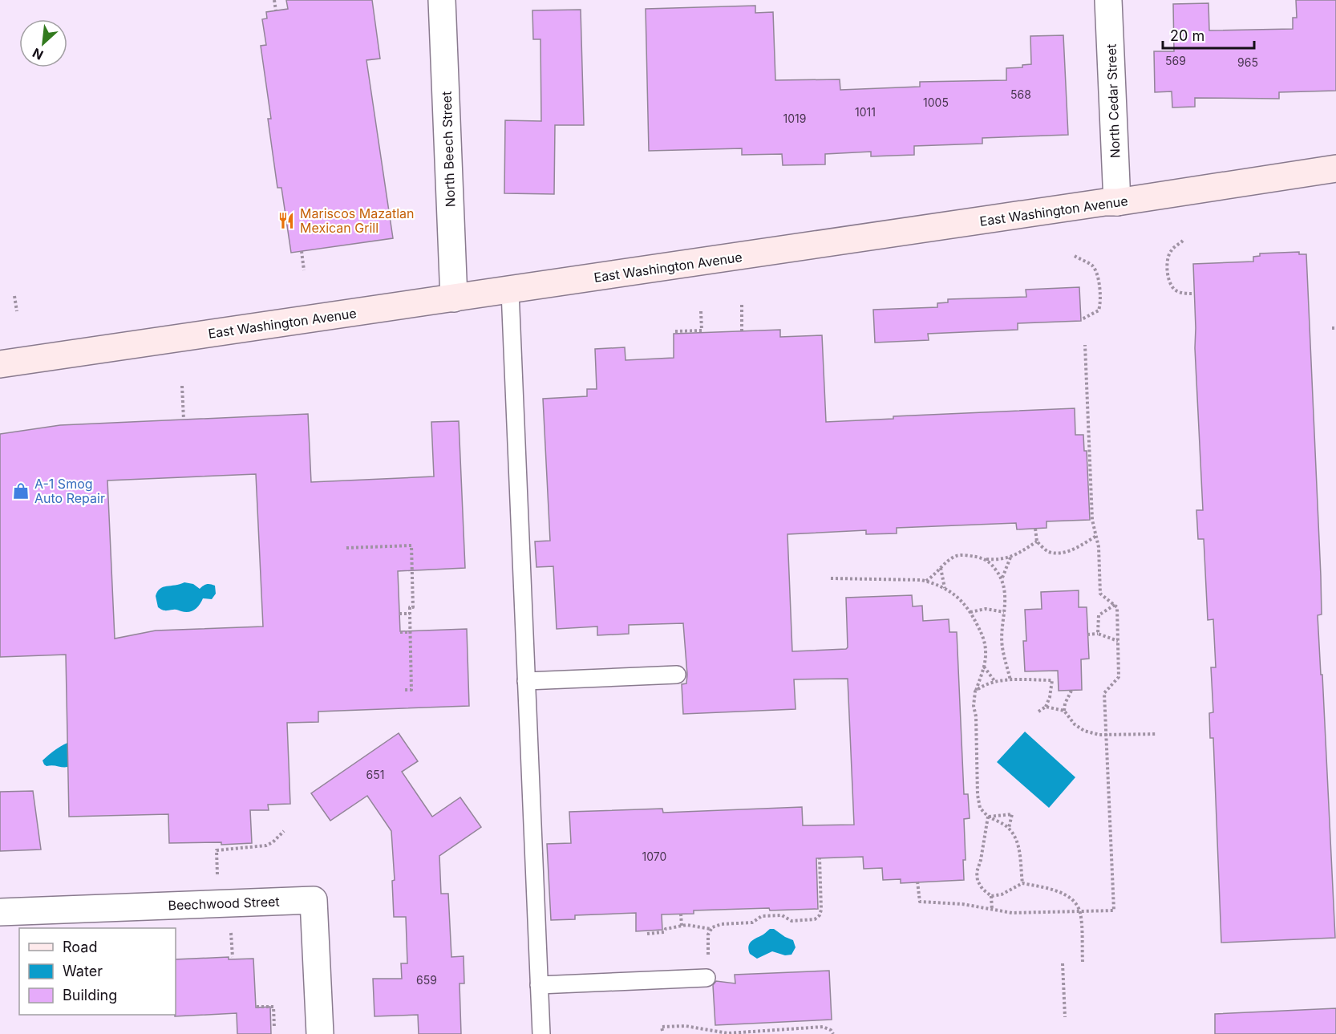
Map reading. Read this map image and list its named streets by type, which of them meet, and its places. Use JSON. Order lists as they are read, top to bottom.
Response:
{
  "streets": {
    "main road": ["East Washington Avenue"],
    "street": ["North Cedar Street", "North Beech Street", "Beechwood Street"]
  },
  "crossings": [
    ["North Cedar Street", "East Washington Avenue"],
    ["North Beech Street", "East Washington Avenue"]
  ],
  "places": {
    "restaurant": ["Mariscos Mazatlan Mexican Grill"],
    "shop": ["A-1 Smog Auto Repair"]
  },
  "house_numbers": [
    "569",
    "965",
    "568",
    "1005",
    "1011",
    "1019",
    "651",
    "1070",
    "659"
  ],
  "legend": ["Road", "Water", "Building"],
  "scale_bar": "20 m",
  "north": "bottom left"
}
